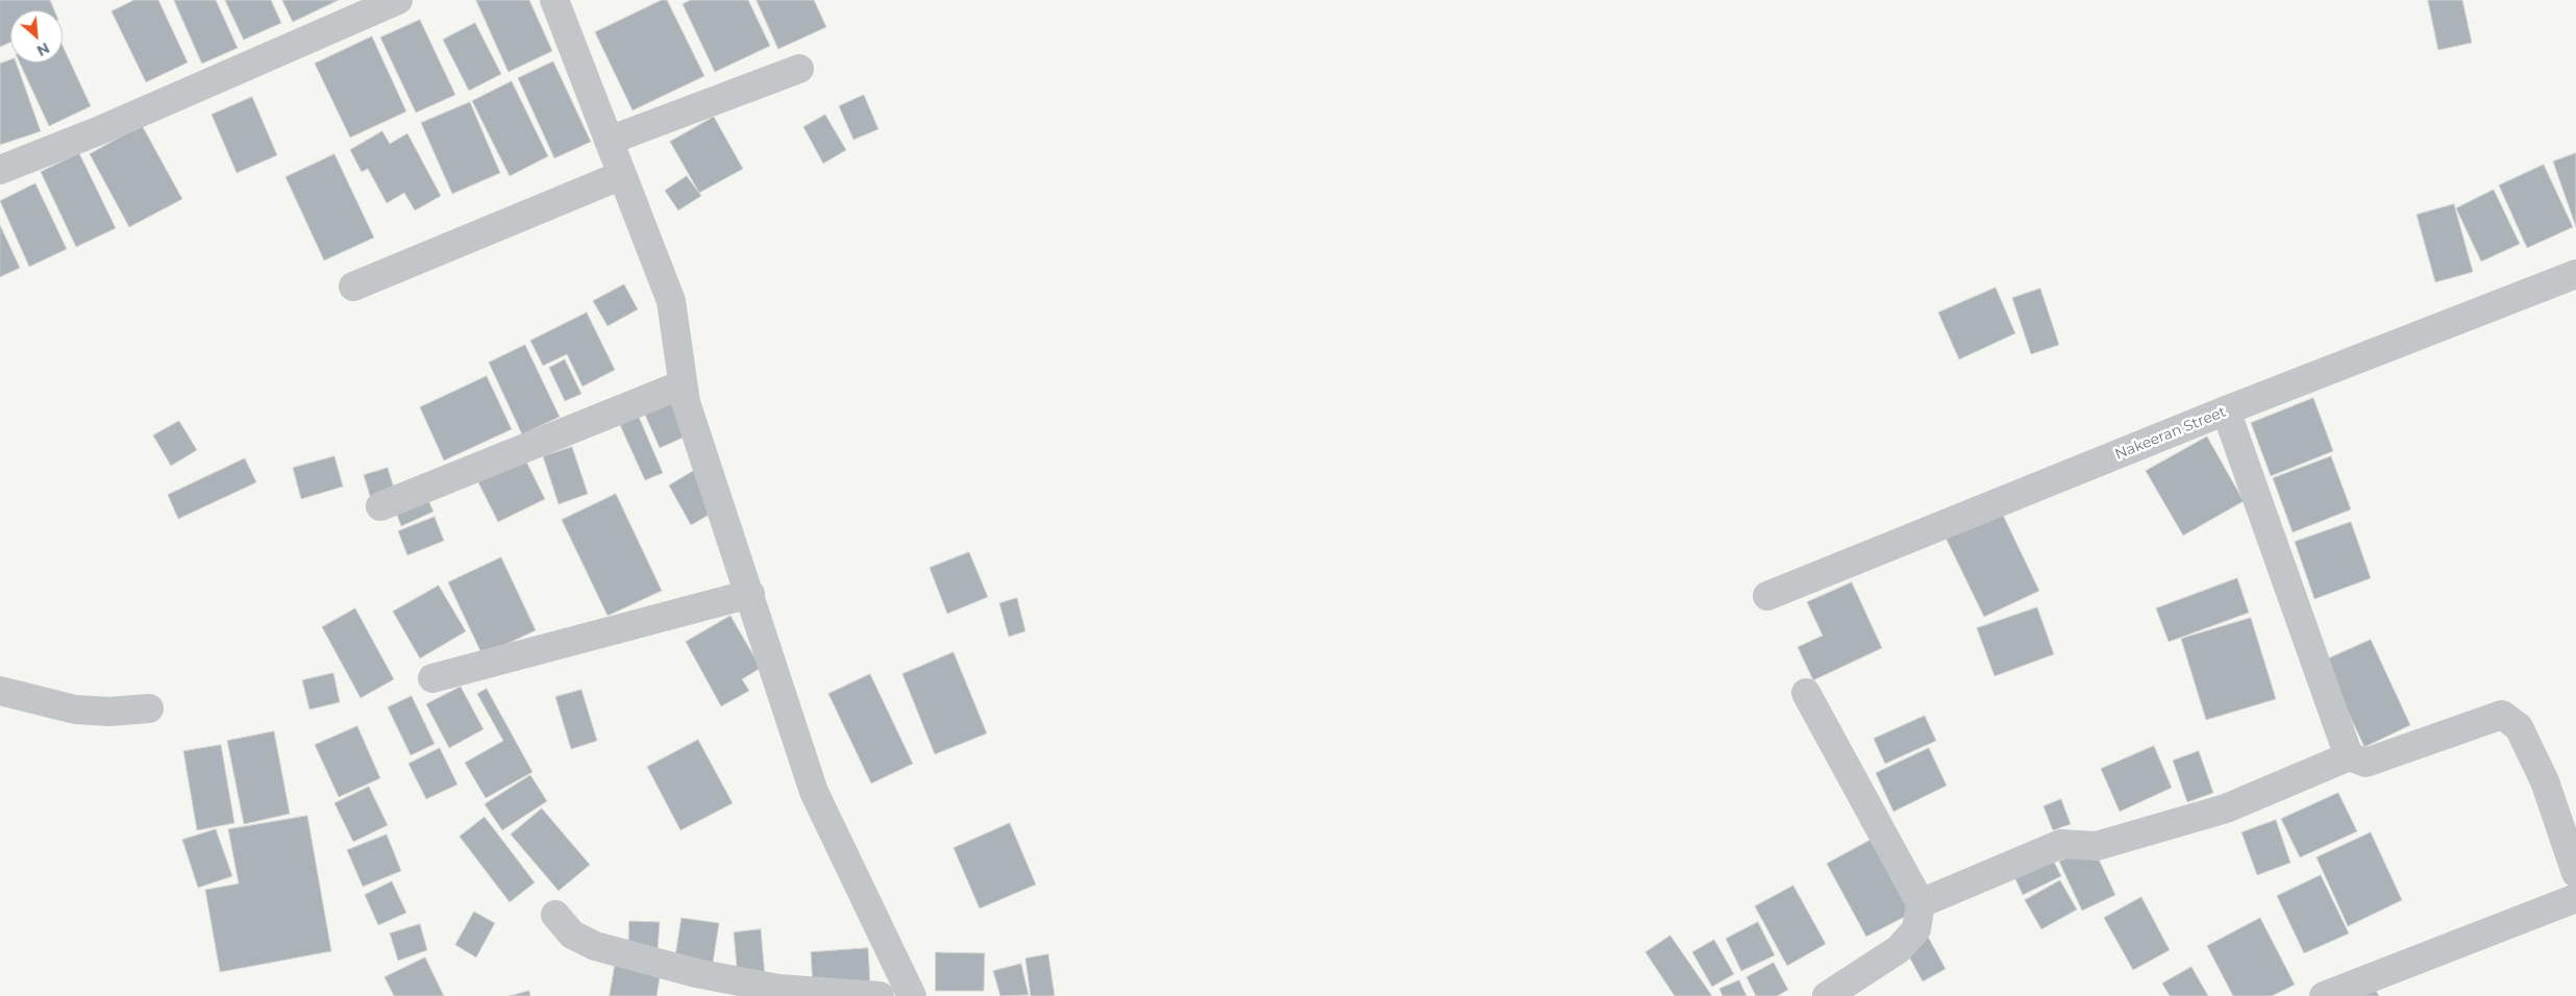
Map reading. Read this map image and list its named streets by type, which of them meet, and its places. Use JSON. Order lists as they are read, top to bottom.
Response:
{
  "streets": {
    "street": ["Nakeeran Street"]
  },
  "north": "bottom right"
}
